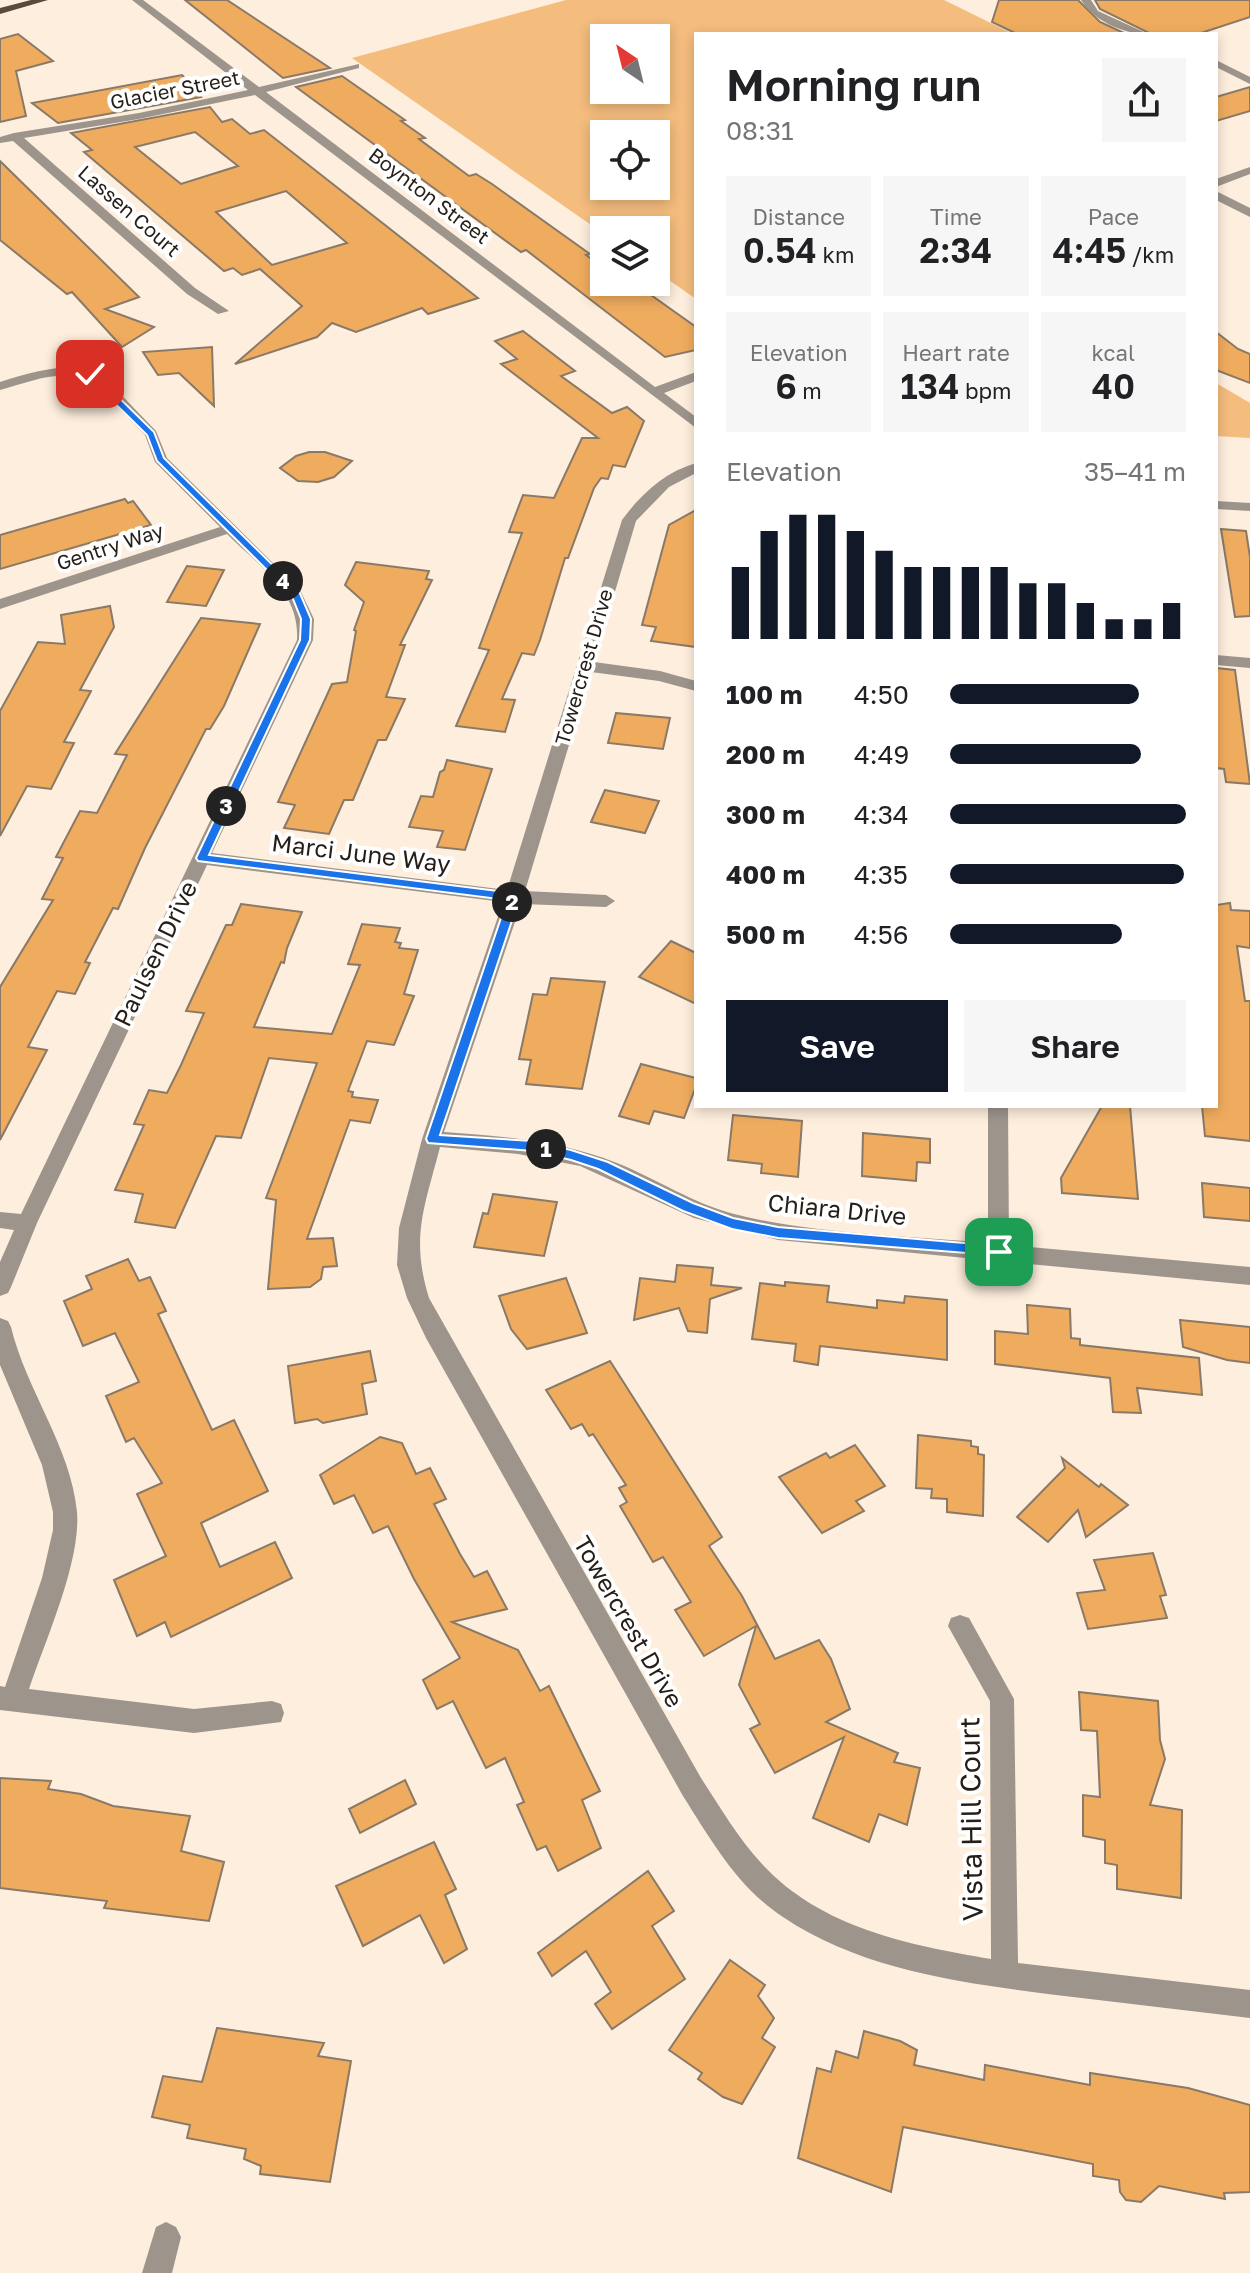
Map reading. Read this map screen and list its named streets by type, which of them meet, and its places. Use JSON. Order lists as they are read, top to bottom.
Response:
{
  "streets": {
    "street": [
      "Glacier Street",
      "Boynton Street",
      "Lassen Court",
      "Gentry Way",
      "Towercrest Drive",
      "Marci June Way",
      "Paulsen Drive",
      "Chiara Drive",
      "Vista Hill Court"
    ]
  },
  "crossings": [
    ["Glacier Street", "Boynton Street"],
    ["Glacier Street", "Lassen Court"],
    ["Gentry Way", "Paulsen Drive"],
    ["Towercrest Drive", "Marci June Way"],
    ["Towercrest Drive", "Chiara Drive"],
    ["Towercrest Drive", "Vista Hill Court"],
    ["Marci June Way", "Paulsen Drive"]
  ],
  "north": "top left",
  "page": {
    "heading": ["Morning run", "08:31"],
    "stats": [
      ["Distance", "0.54 km"],
      ["Time", "2:34"],
      ["Pace", "4:45 /km"],
      ["Elevation", "6 m"],
      ["Heart rate", "134 bpm"],
      ["kcal", "40"]
    ],
    "chart": ["Elevation", "35–41 m"],
    "pins": [
      "4",
      "3",
      "2",
      "1"
    ],
    "list": [
      {
        "name": "100 m",
        "note": "4:50"
      },
      {
        "name": "200 m",
        "note": "4:49"
      },
      {
        "name": "300 m",
        "note": "4:34"
      },
      {
        "name": "400 m",
        "note": "4:35"
      },
      {
        "name": "500 m",
        "note": "4:56"
      }
    ],
    "buttons": ["Save", "Share"]
  }
}
